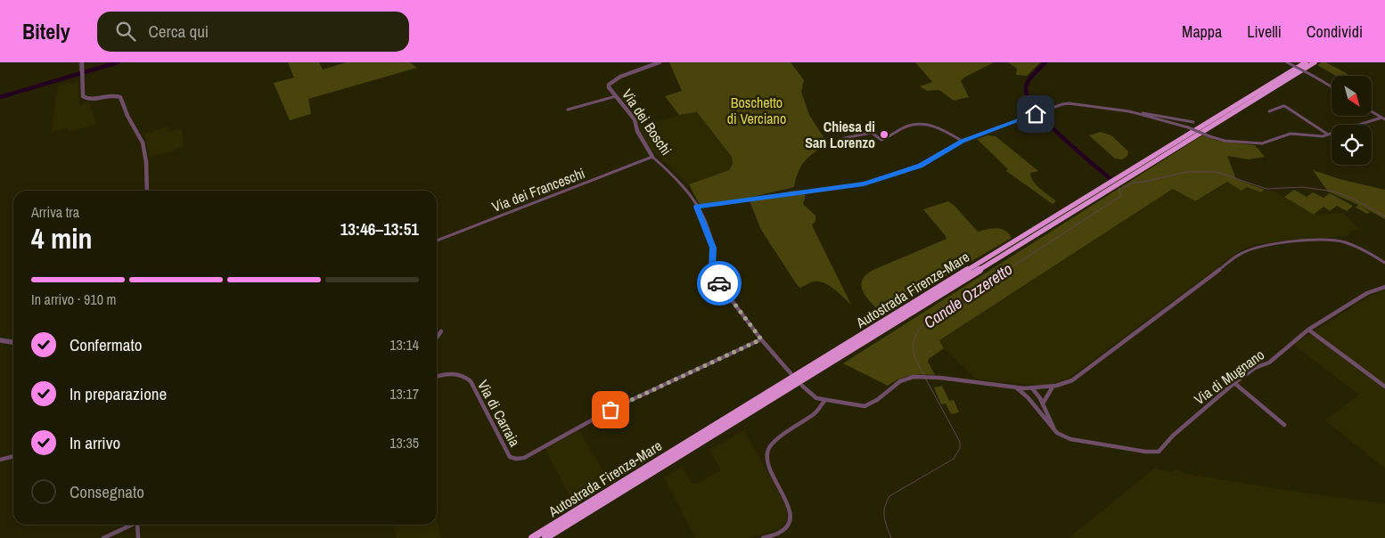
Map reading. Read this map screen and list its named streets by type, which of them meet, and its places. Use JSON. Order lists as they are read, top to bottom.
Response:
{
  "streets": {
    "highway": ["Autostrada Firenze-Mare"],
    "street": [
      "Via dei Boschi",
      "Via dei Franceschi",
      "Via di Mugnano",
      "Via di Carraia"
    ]
  },
  "crossings": [
    ["Via dei Boschi", "Via dei Franceschi"],
    ["Via dei Boschi", "Via di Carraia"]
  ],
  "water": ["Canale Ozzeretto"],
  "parks": ["Boschetto di Verciano"],
  "places": ["Chiesa di San Lorenzo"],
  "north": "bottom right",
  "page": {
    "header": "Bitely",
    "search": "Cerca qui",
    "nav": ["Mappa", "Livelli", "Condividi"],
    "heading": ["4 min", "Arriva tra", "13:46–13:51"],
    "bar": "In arrivo · 910 m",
    "list": [
      ["Confermato", "13:14"],
      ["In preparazione", "13:17"],
      ["In arrivo", "13:35"],
      "Consegnato"
    ]
  }
}
